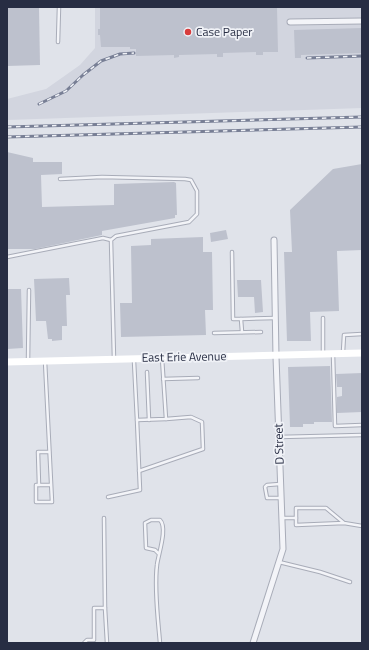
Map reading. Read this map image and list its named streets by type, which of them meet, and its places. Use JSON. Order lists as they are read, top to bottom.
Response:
{
  "streets": {
    "main road": ["East Erie Avenue"],
    "street": ["D Street"]
  },
  "crossings": [
    ["East Erie Avenue", "D Street"]
  ],
  "places": ["Case Paper"]
}
